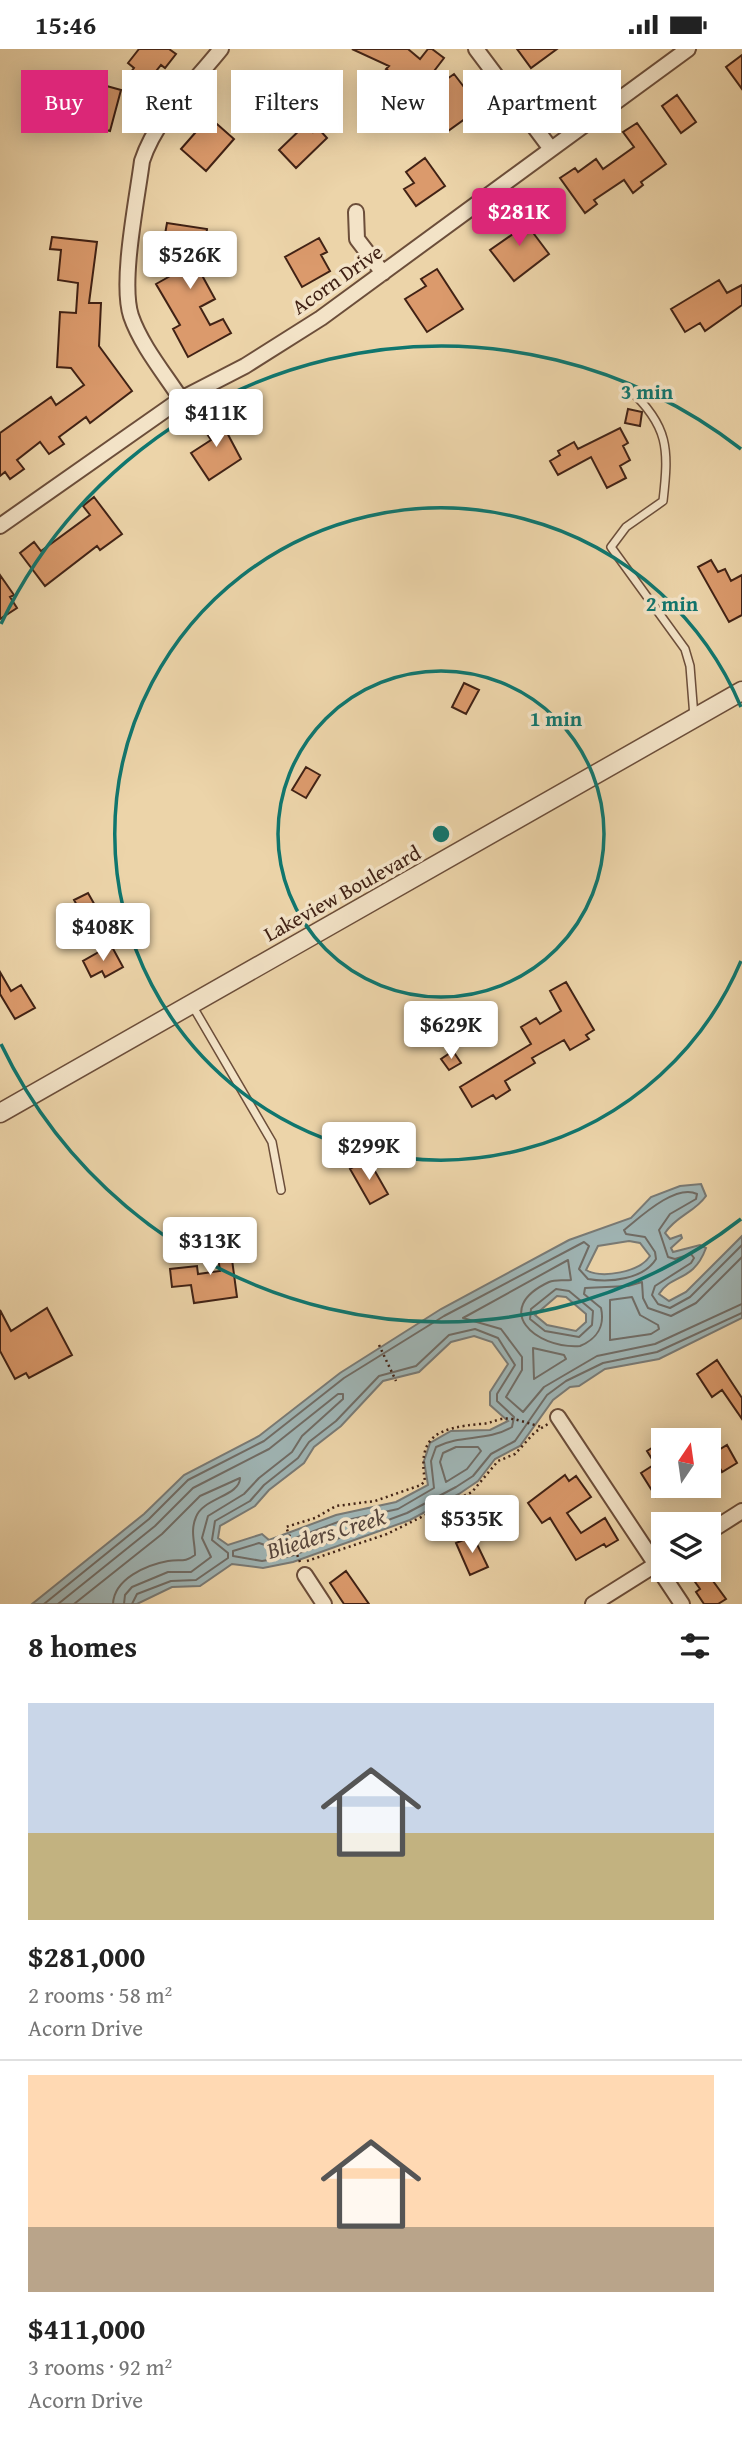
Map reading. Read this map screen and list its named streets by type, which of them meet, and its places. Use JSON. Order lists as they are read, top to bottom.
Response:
{
  "streets": {
    "street": ["Acorn Drive", "Lakeview Boulevard"]
  },
  "water": ["Blieders Creek"],
  "north": "top",
  "page": {
    "status": "15:46",
    "chip": [
      "Buy",
      "Rent",
      "Filters",
      "New",
      "Apartment"
    ],
    "price": [
      "$281K",
      "$526K",
      "$411K",
      "$408K",
      "$629K",
      "$299K",
      "$313K",
      "$535K"
    ],
    "heading": "8 homes",
    "list": [
      {
        "name": "$281,000",
        "note": "2 rooms · 58 m² · Acorn Drive"
      },
      {
        "name": "$411,000",
        "note": "3 rooms · 92 m² · Acorn Drive"
      }
    ]
  },
  "rings": ["3 min", "2 min", "1 min"]
}
